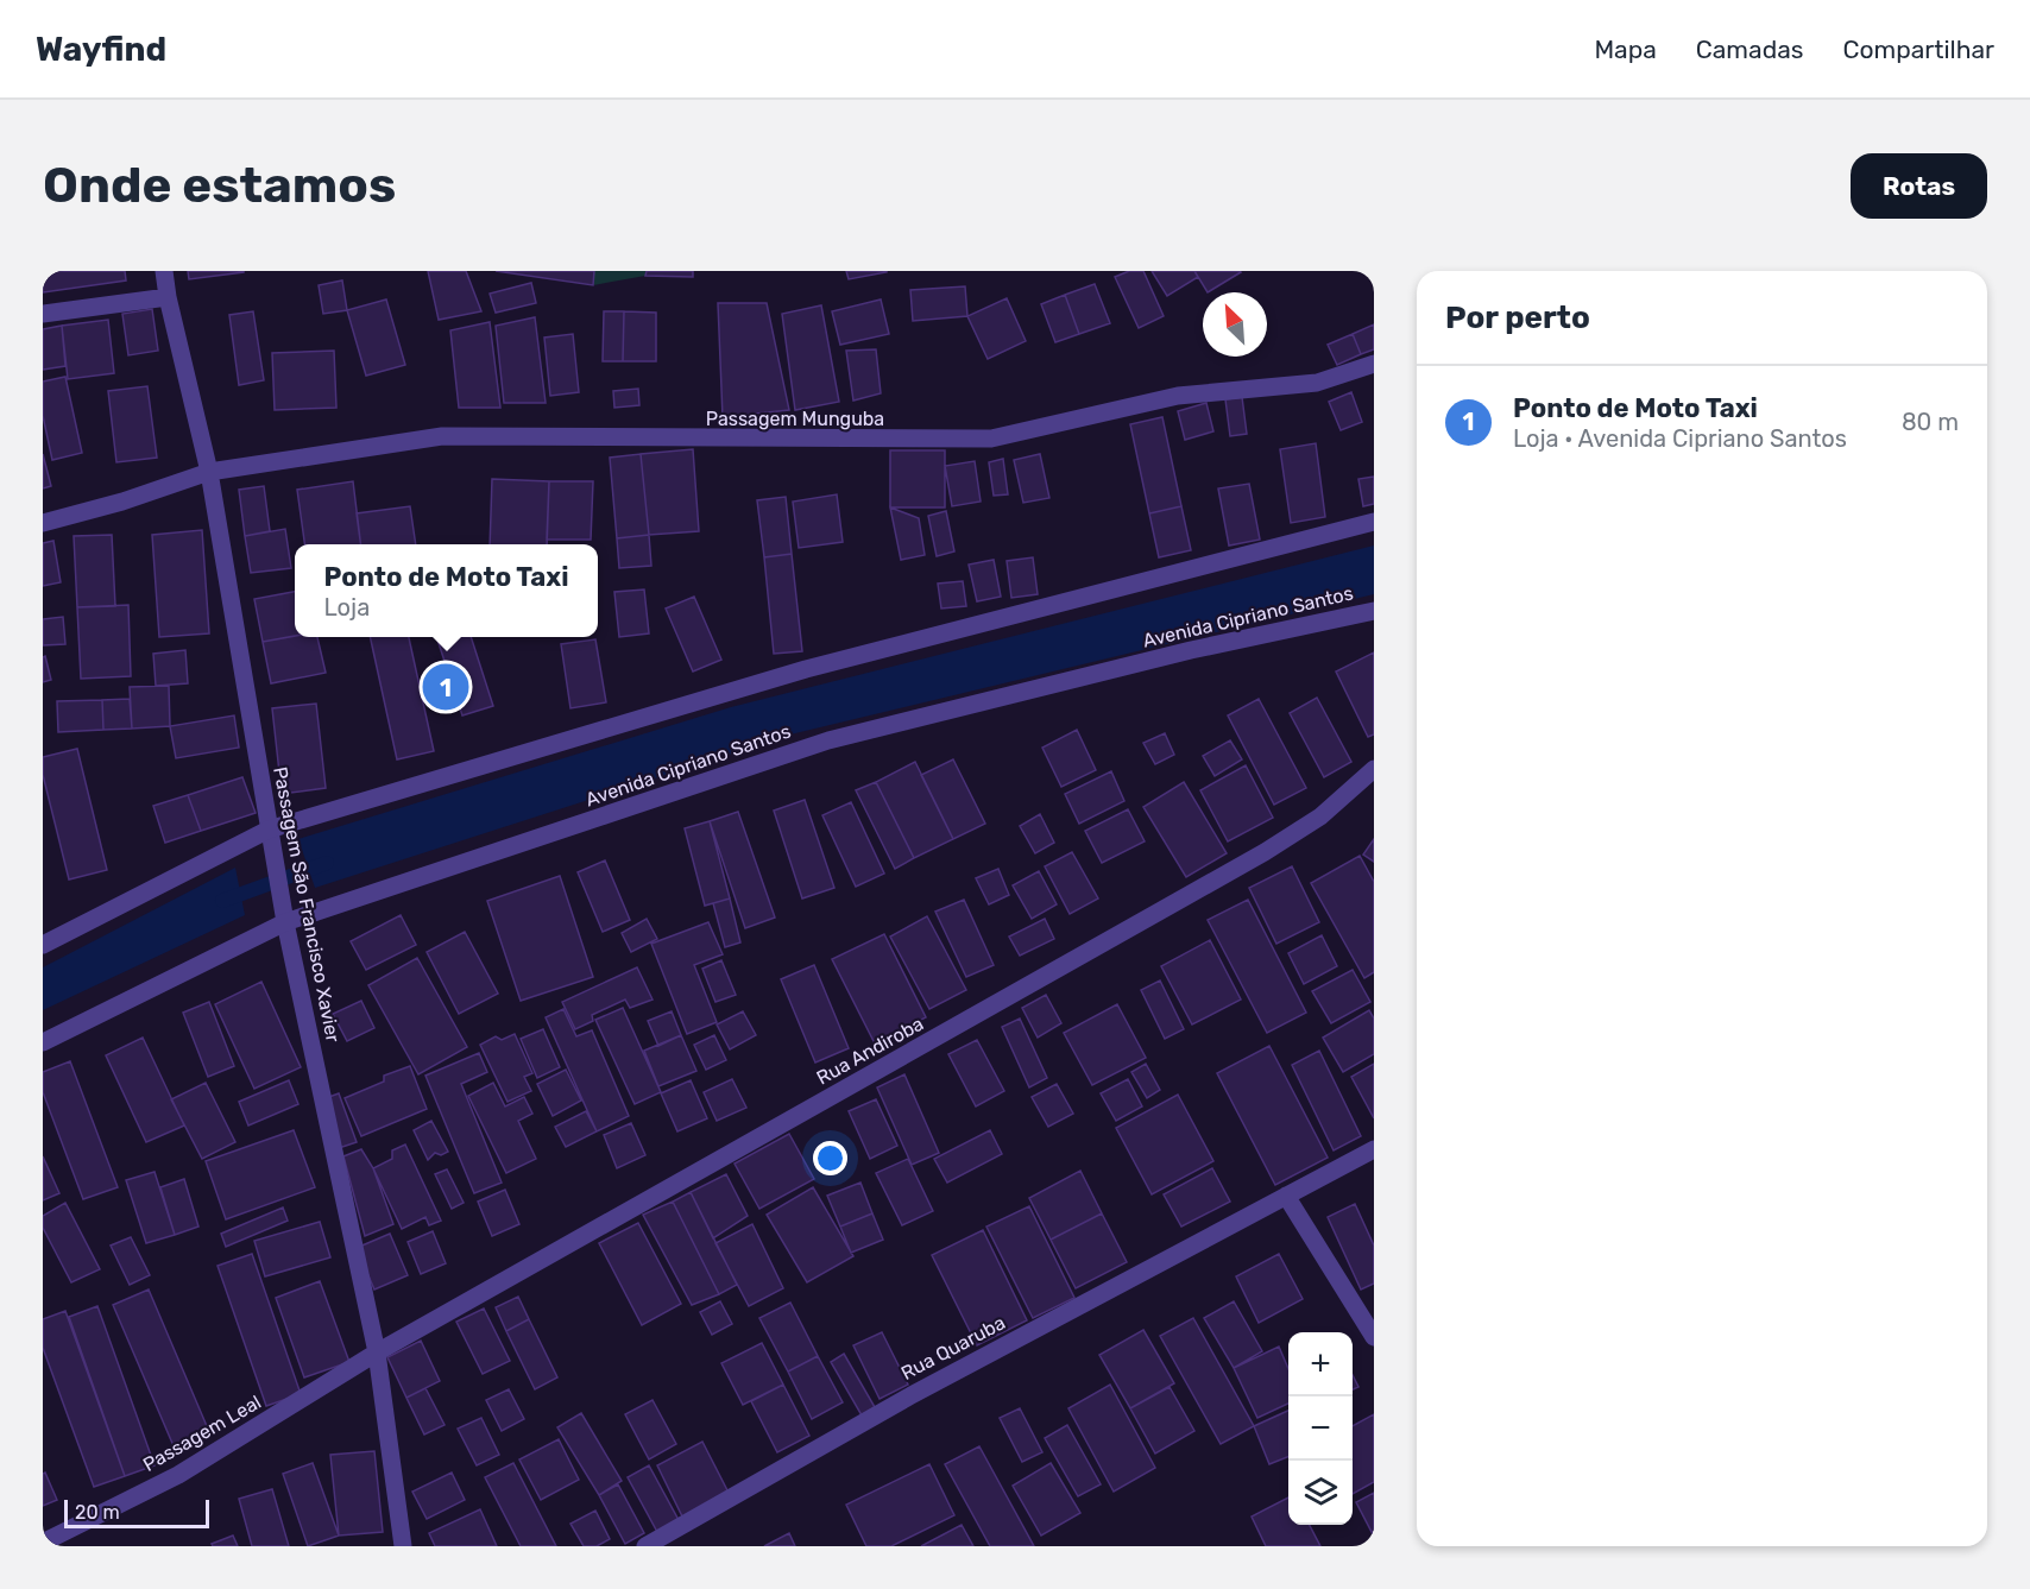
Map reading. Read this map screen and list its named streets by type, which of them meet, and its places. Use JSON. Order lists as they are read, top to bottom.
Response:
{
  "streets": {
    "street": [
      "Passagem Munguba",
      "Avenida Cipriano Santos",
      "Passagem São Francisco Xavier",
      "Rua Andiroba",
      "Rua Quaruba",
      "Passagem Leal"
    ]
  },
  "crossings": [
    ["Passagem Munguba", "Passagem São Francisco Xavier"],
    ["Avenida Cipriano Santos", "Passagem São Francisco Xavier"],
    ["Passagem São Francisco Xavier", "Rua Andiroba"],
    ["Passagem São Francisco Xavier", "Passagem Leal"],
    ["Rua Andiroba", "Passagem Leal"]
  ],
  "scale_bar": "20 m",
  "north": "top left",
  "page": {
    "header": "Wayfind",
    "nav": ["Mapa", "Camadas", "Compartilhar"],
    "buttons": "Rotas",
    "title": "Onde estamos",
    "heading": "Por perto",
    "list": [
      {
        "mark": "1",
        "name": "Ponto de Moto Taxi",
        "note": "Loja · Avenida Cipriano Santos",
        "value": "80 m"
      }
    ],
    "popup": ["Ponto de Moto Taxi", "Loja"],
    "pins": "1",
    "map_buttons": ["+", "−"],
    "scale": "20 m"
  }
}
